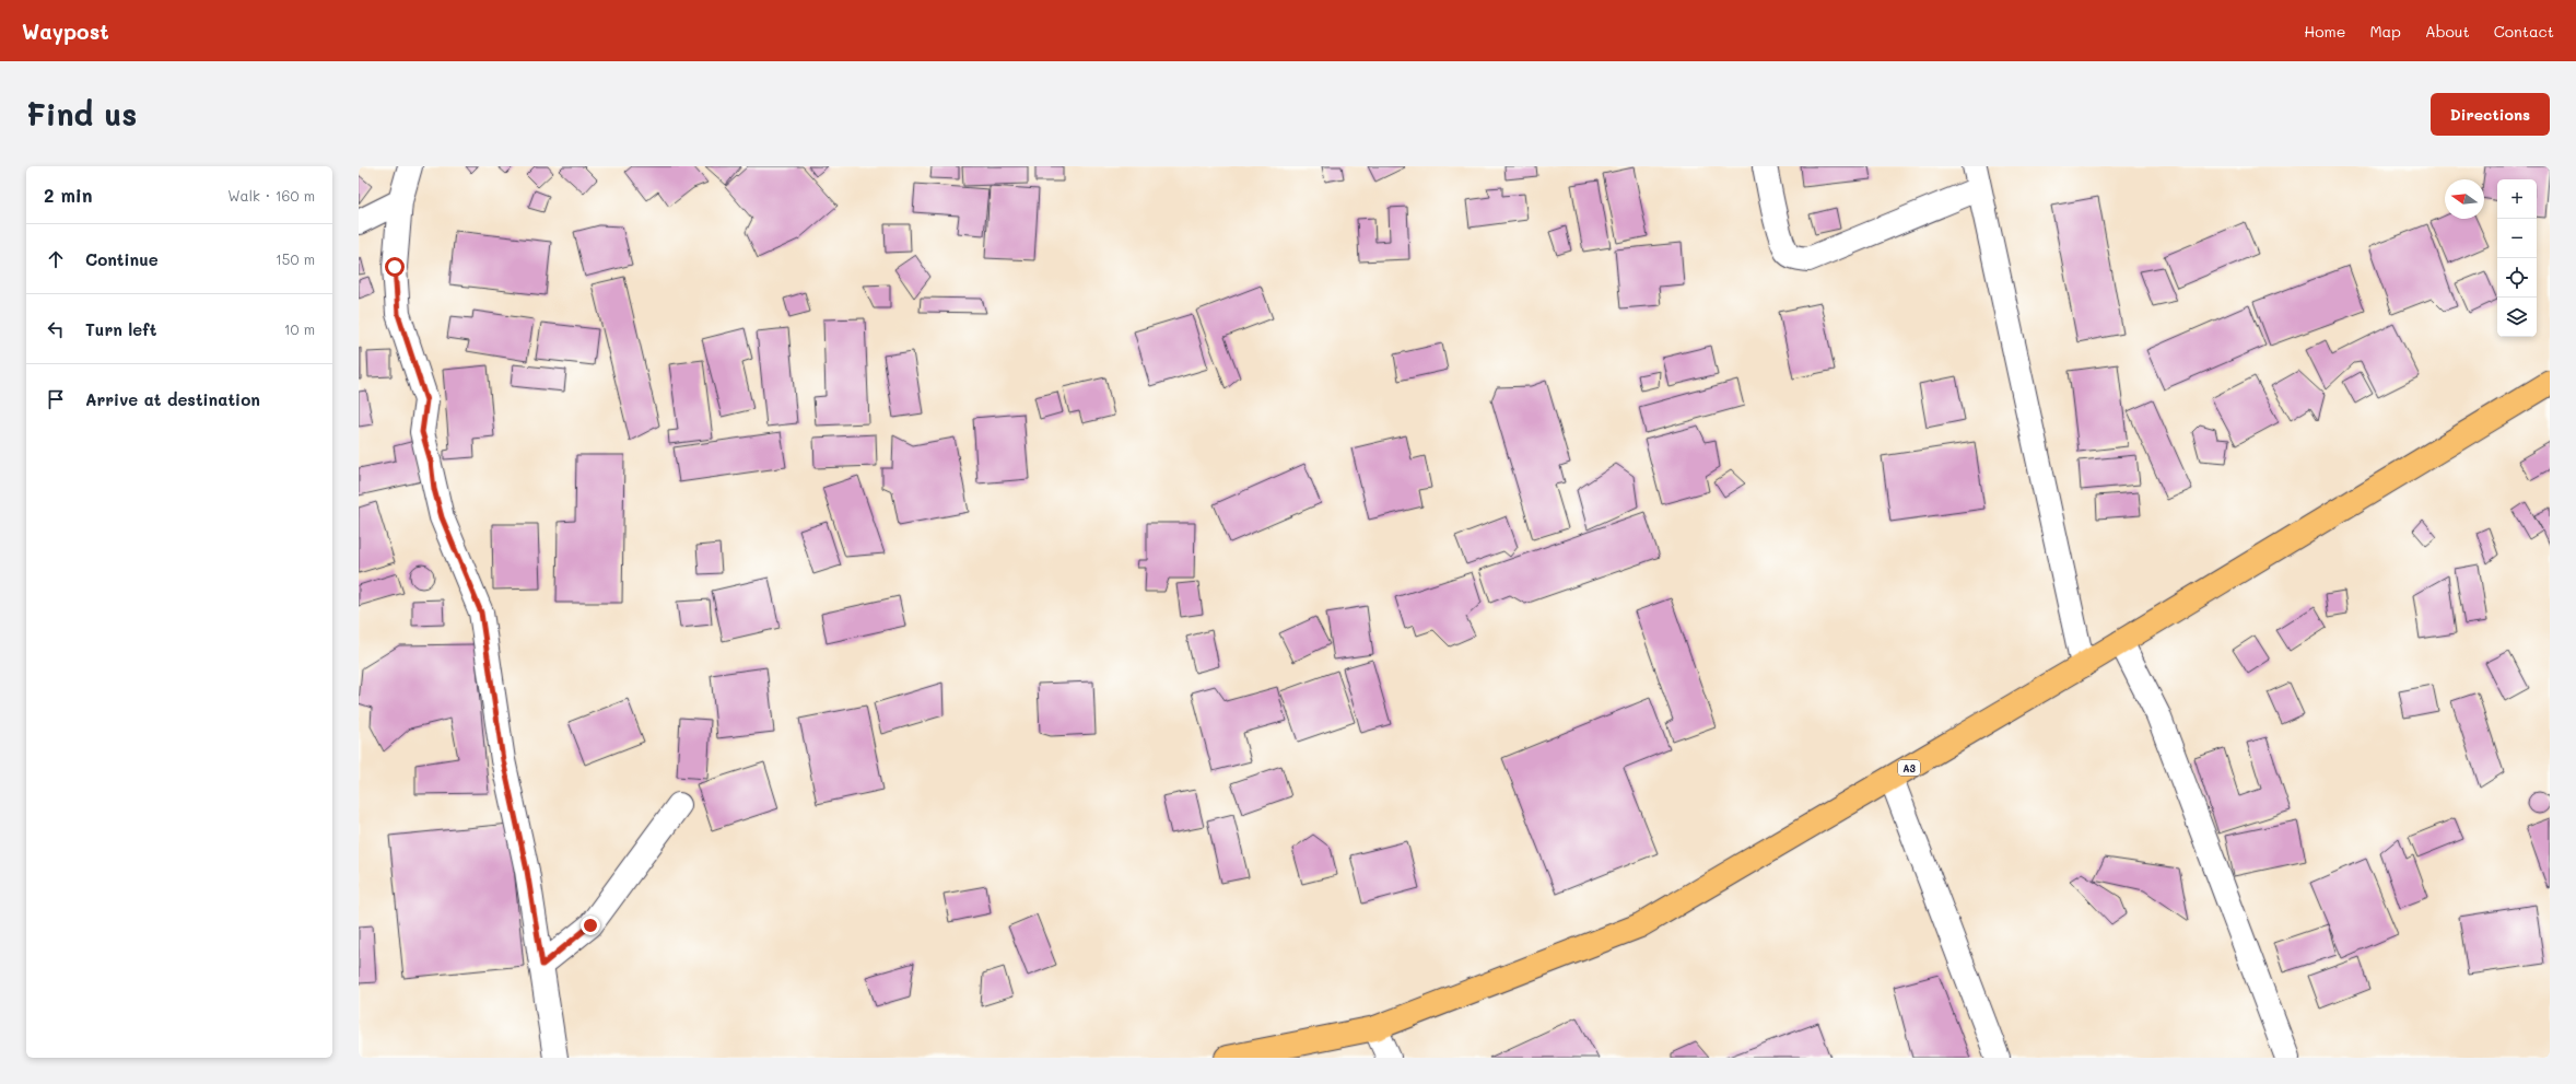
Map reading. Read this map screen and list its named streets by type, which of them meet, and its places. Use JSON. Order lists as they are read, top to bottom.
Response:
{
  "streets": {
    "highway": ["A3"]
  },
  "north": "left",
  "page": {
    "header": "Waypost",
    "nav": [
      "Home",
      "Map",
      "About",
      "Contact"
    ],
    "buttons": "Directions",
    "title": "Find us",
    "heading": ["2 min", "Walk · 160 m"],
    "map_buttons": ["+", "−"],
    "list": [
      ["Continue", "150 m"],
      ["Turn left", "10 m"],
      "Arrive at destination"
    ]
  }
}
